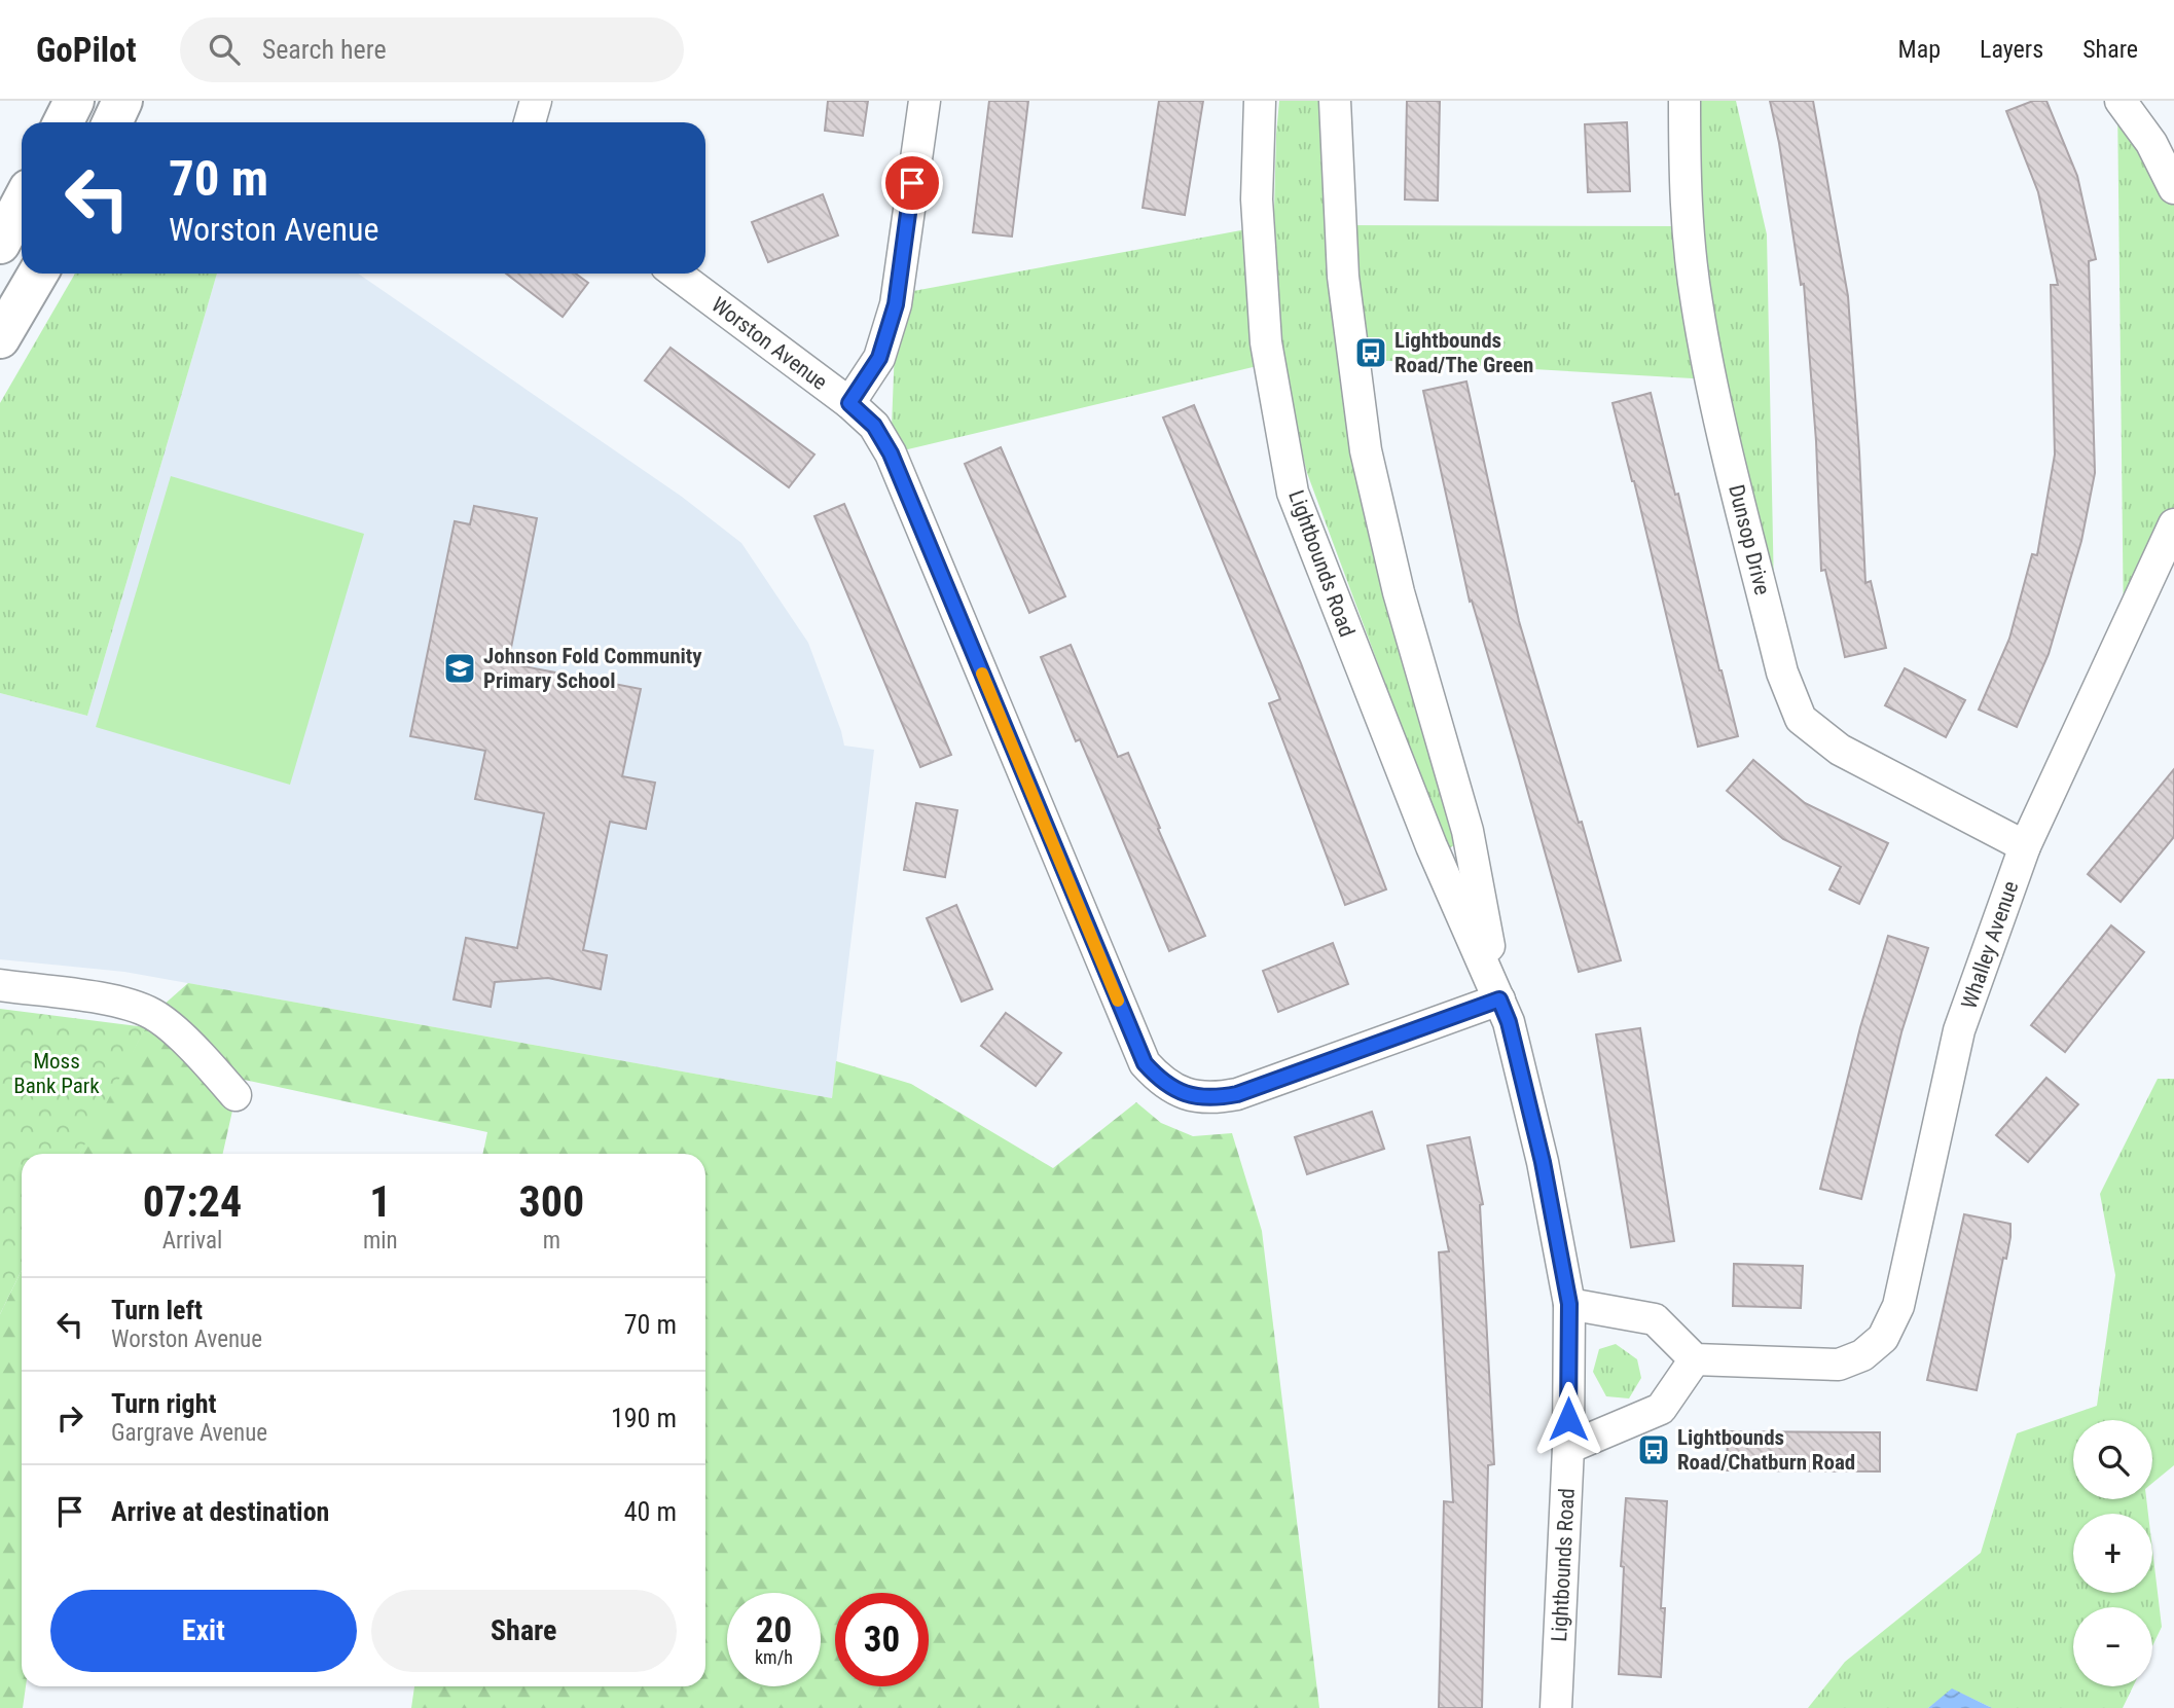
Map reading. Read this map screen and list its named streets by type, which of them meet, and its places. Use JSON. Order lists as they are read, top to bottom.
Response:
{
  "streets": {
    "street": [
      "Worston Avenue",
      "Dunsop Drive",
      "Lightbounds Road",
      "Whalley Avenue"
    ]
  },
  "crossings": [
    ["Worston Avenue", "Lightbounds Road"],
    ["Dunsop Drive", "Whalley Avenue"]
  ],
  "parks": ["Moss Bank Park"],
  "places": {
    "bus stop": ["Lightbounds Road/The Green", "Lightbounds Road/Chatburn Road"],
    "school or university": ["Johnson Fold Community Primary School"]
  },
  "page": {
    "header": "GoPilot",
    "search": "Search here",
    "nav": ["Map", "Layers", "Share"],
    "turn": ["70 m", "Worston Avenue"],
    "eta": [
      "07:24",
      "Arrival",
      "1",
      "min",
      "300",
      "m"
    ],
    "list": [
      {
        "name": "Turn left",
        "note": "Worston Avenue",
        "value": "70 m"
      },
      {
        "name": "Turn right",
        "note": "Gargrave Avenue",
        "value": "190 m"
      },
      {
        "name": "Arrive at destination",
        "value": "40 m"
      }
    ],
    "map_buttons": ["+", "−"],
    "buttons": ["Exit", "Share"],
    "speed": "20 km/h",
    "limit": "30"
  }
}
